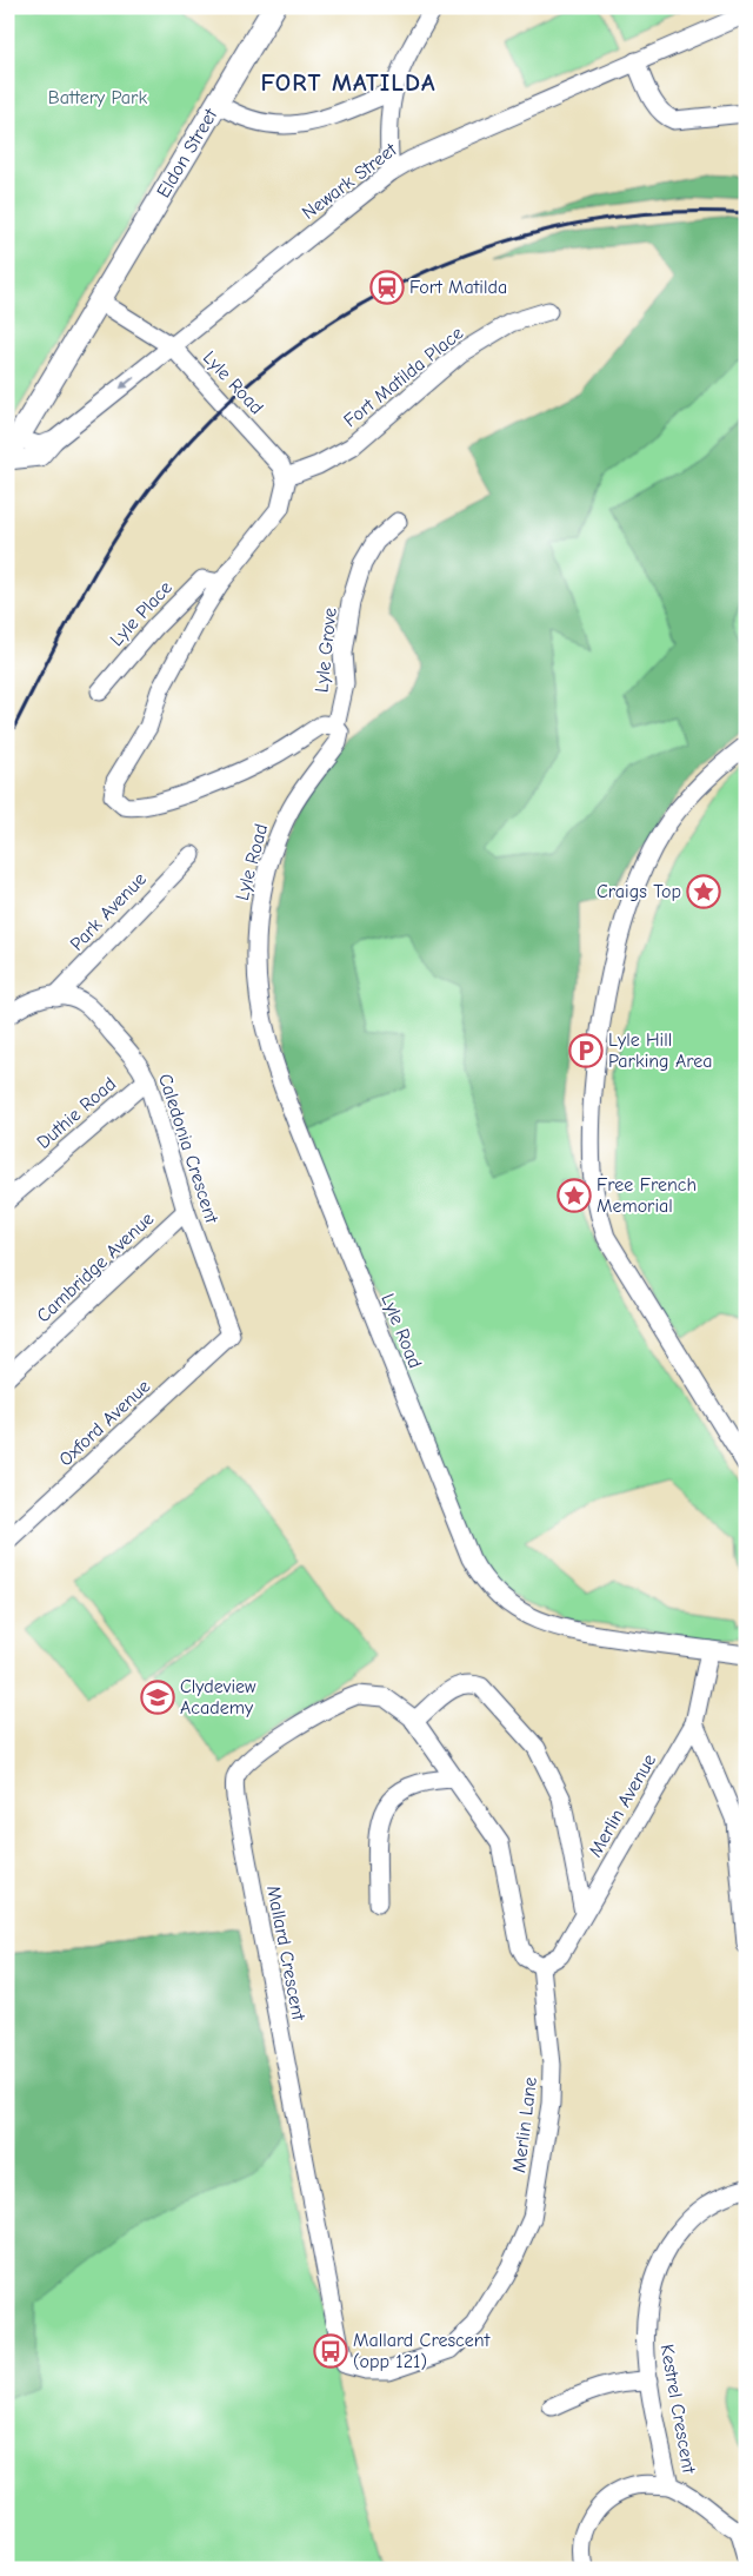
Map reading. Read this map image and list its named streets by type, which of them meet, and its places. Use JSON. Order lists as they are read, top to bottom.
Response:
{
  "streets": {
    "main road": ["Eldon Street"],
    "street": [
      "Newark Street",
      "Fort Matilda Place",
      "Lyle Road",
      "Lyle Place",
      "Lyle Grove",
      "Park Avenue",
      "Duthie Road",
      "Caledonia Crescent",
      "Cambridge Avenue",
      "Oxford Avenue",
      "Merlin Avenue",
      "Mallard Crescent",
      "Merlin Lane",
      "Kestrel Crescent"
    ]
  },
  "crossings": [
    ["Eldon Street", "Lyle Road"],
    ["Newark Street", "Lyle Road"],
    ["Fort Matilda Place", "Lyle Road"],
    ["Lyle Road", "Lyle Grove"],
    ["Lyle Road", "Merlin Avenue"],
    ["Park Avenue", "Caledonia Crescent"],
    ["Duthie Road", "Caledonia Crescent"],
    ["Caledonia Crescent", "Cambridge Avenue"],
    ["Caledonia Crescent", "Oxford Avenue"],
    ["Merlin Avenue", "Mallard Crescent"],
    ["Merlin Avenue", "Merlin Lane"],
    ["Mallard Crescent", "Merlin Lane"]
  ],
  "districts": ["FORT MATILDA"],
  "parks": ["Battery Park"],
  "places": {
    "station": ["Fort Matilda"],
    "place": ["Craigs Top", "Free French Memorial"],
    "parking": ["Lyle Hill Parking Area"],
    "school or university": ["Clydeview Academy"],
    "bus stop": ["Mallard Crescent (opp 121)"]
  }
}
